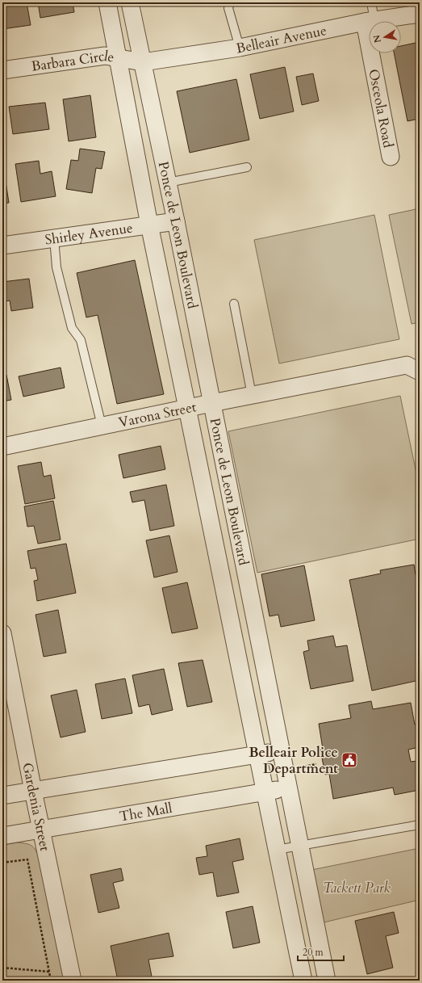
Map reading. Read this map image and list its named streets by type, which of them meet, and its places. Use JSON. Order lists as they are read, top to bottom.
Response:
{
  "streets": {
    "street": [
      "Belleair Avenue",
      "Barbara Circle",
      "Osceola Road",
      "Shirley Avenue",
      "Ponce de Leon Boulevard",
      "Varona Street",
      "Gardenia Street",
      "The Mall"
    ]
  },
  "crossings": [
    ["Belleair Avenue", "Barbara Circle"],
    ["Belleair Avenue", "Ponce de Leon Boulevard"],
    ["Barbara Circle", "Ponce de Leon Boulevard"],
    ["Shirley Avenue", "Ponce de Leon Boulevard"],
    ["Ponce de Leon Boulevard", "Varona Street"],
    ["Ponce de Leon Boulevard", "The Mall"],
    ["Gardenia Street", "The Mall"]
  ],
  "parks": ["Tackett Park"],
  "places": {
    "public building": ["Belleair Police Department"]
  },
  "scale_bar": "20 m",
  "north": "left"
}
